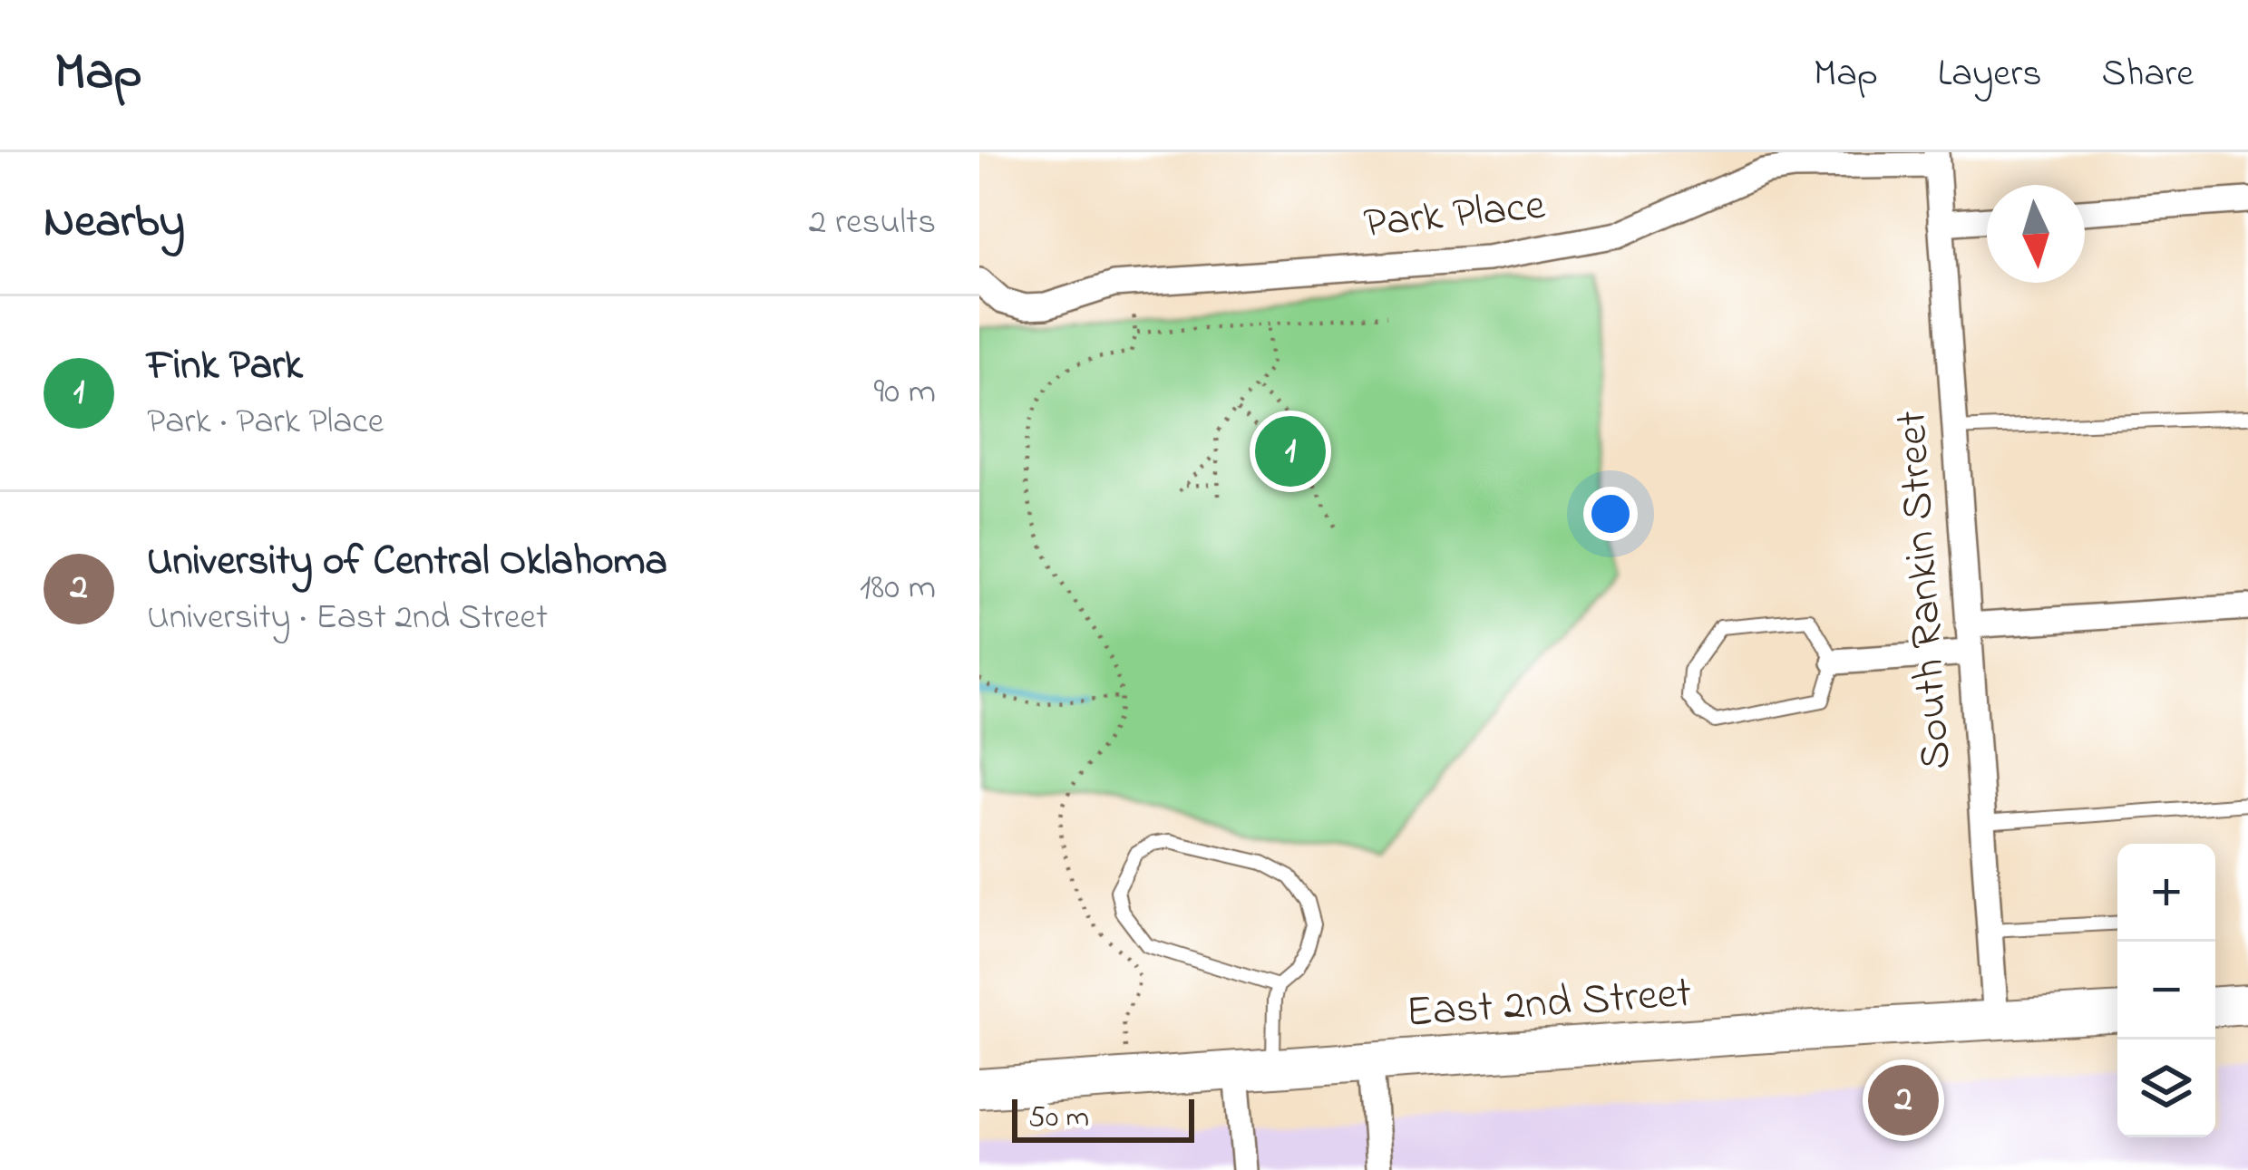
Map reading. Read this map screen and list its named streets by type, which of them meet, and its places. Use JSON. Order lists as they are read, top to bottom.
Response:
{
  "streets": {
    "main road": ["East 2nd Street"],
    "street": ["Park Place", "South Rankin Street"]
  },
  "crossings": [
    ["Park Place", "South Rankin Street"],
    ["South Rankin Street", "East 2nd Street"]
  ],
  "scale_bar": "50 m",
  "north": "bottom",
  "page": {
    "header": "Map",
    "nav": ["Map", "Layers", "Share"],
    "heading": ["Nearby", "2 results"],
    "list": [
      {
        "mark": "1",
        "name": "Fink Park",
        "note": "Park · Park Place",
        "value": "90 m"
      },
      {
        "mark": "2",
        "name": "University of Central Oklahoma",
        "note": "University · East 2nd Street",
        "value": "180 m"
      }
    ],
    "pins": ["1", "2"],
    "map_buttons": ["+", "−"],
    "scale": "50 m"
  }
}
